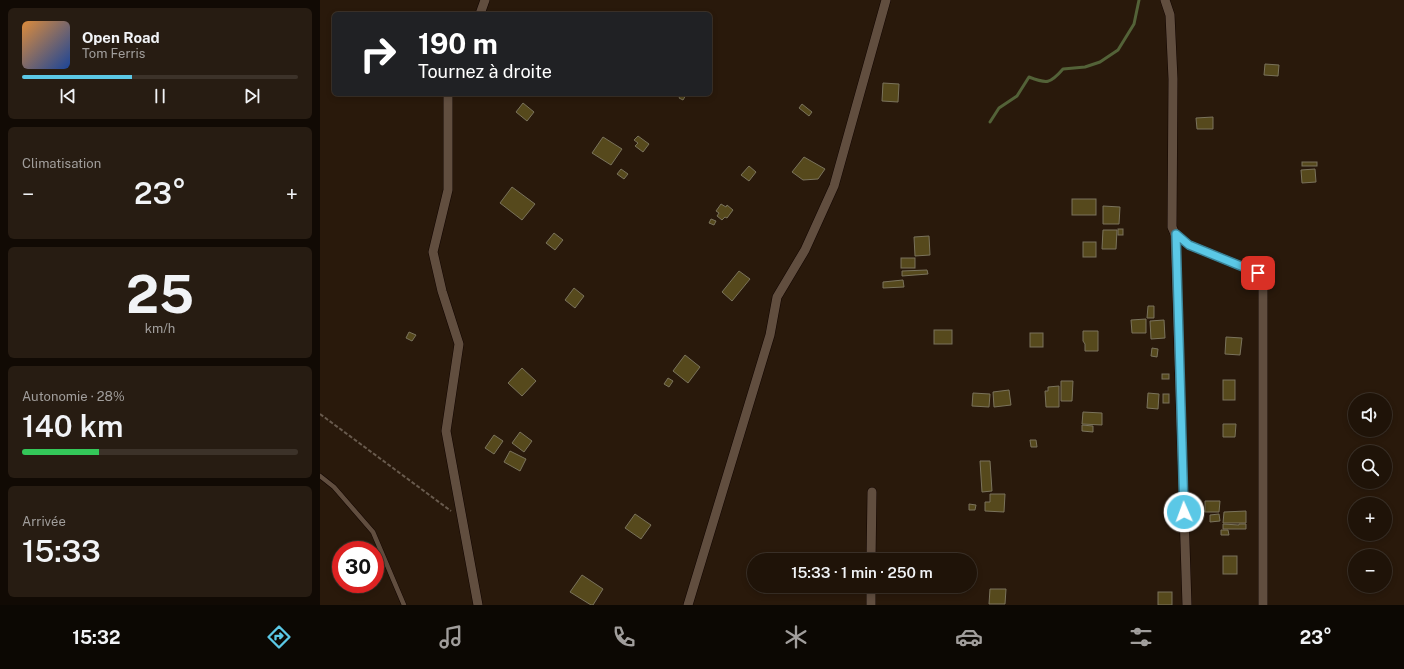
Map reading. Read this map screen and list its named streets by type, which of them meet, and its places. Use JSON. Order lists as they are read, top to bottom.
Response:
{
  "page": {
    "turn": ["190 m", "Tournez à droite"],
    "song": ["Open Road", "Tom Ferris"],
    "tile": [
      "Climatisation",
      ["25", "km/h"],
      ["Autonomie · 28%", "140 km"],
      ["Arrivée", "15:33"]
    ],
    "heat": ["−", "23°", "+"],
    "map_buttons": ["+", "−"],
    "limit": "30",
    "trip": "15:33 · 1 min · 250 m",
    "tabs": ["15:32", "23°"]
  }
}
